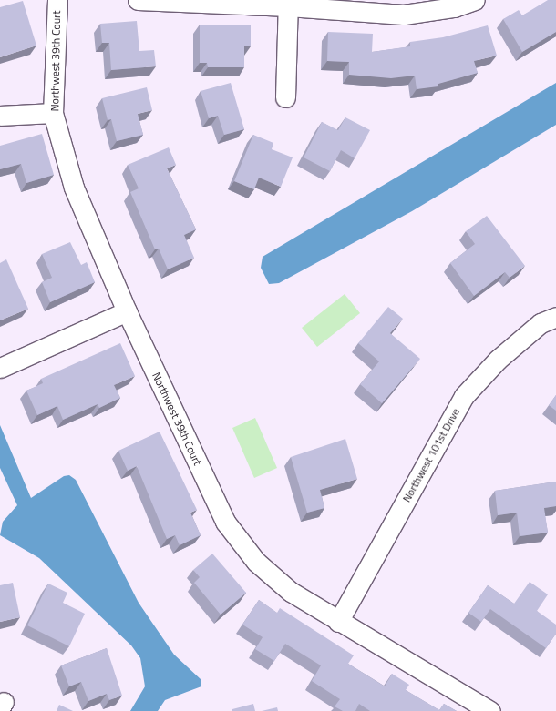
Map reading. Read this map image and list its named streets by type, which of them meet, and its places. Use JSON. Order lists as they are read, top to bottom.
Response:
{
  "streets": {
    "street": ["Northwest 39th Court", "Northwest 101st Drive"]
  },
  "crossings": [
    ["Northwest 39th Court", "Northwest 101st Drive"]
  ]
}
